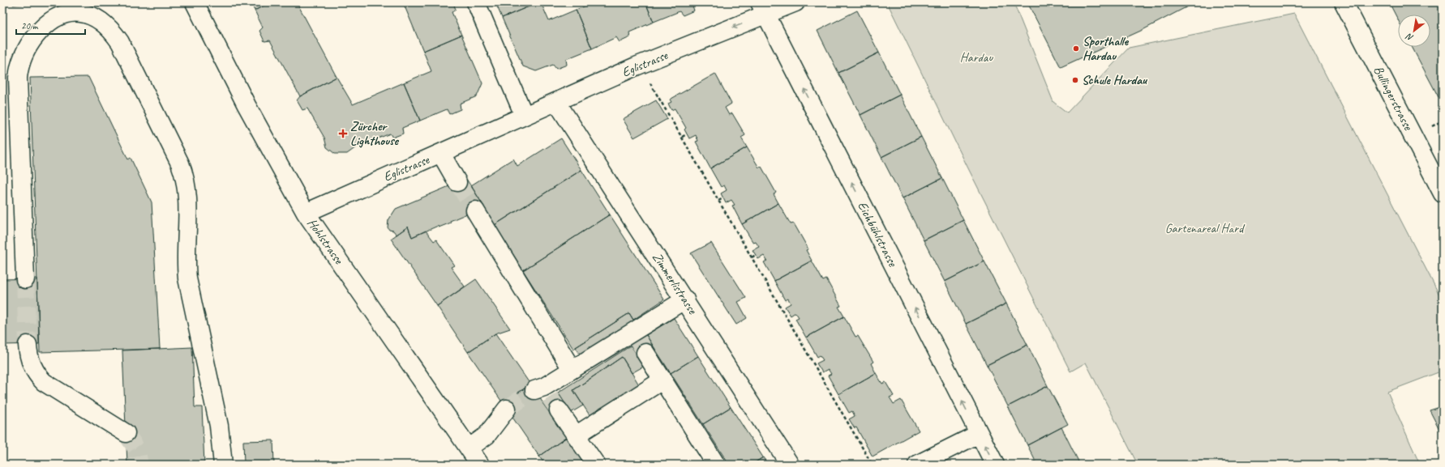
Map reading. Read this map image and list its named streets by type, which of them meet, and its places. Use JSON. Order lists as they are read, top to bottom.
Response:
{
  "streets": {
    "street": [
      "Eglistrasse",
      "Bullingerstrasse",
      "Eichbühlstrasse",
      "Hohlstrasse",
      "Zimmerlistrasse"
    ]
  },
  "crossings": [
    ["Eglistrasse", "Eichbühlstrasse"],
    ["Eglistrasse", "Hohlstrasse"],
    ["Eglistrasse", "Zimmerlistrasse"]
  ],
  "one_way": ["Eglistrasse", "Eichbühlstrasse"],
  "parks": ["Hardau", "Gartenareal Hard"],
  "places": {
    "other": ["Sporthalle Hardau", "Schule Hardau"],
    "health": ["Zürcher Lighthouse"]
  },
  "scale_bar": "20 m",
  "north": "bottom left"
}
